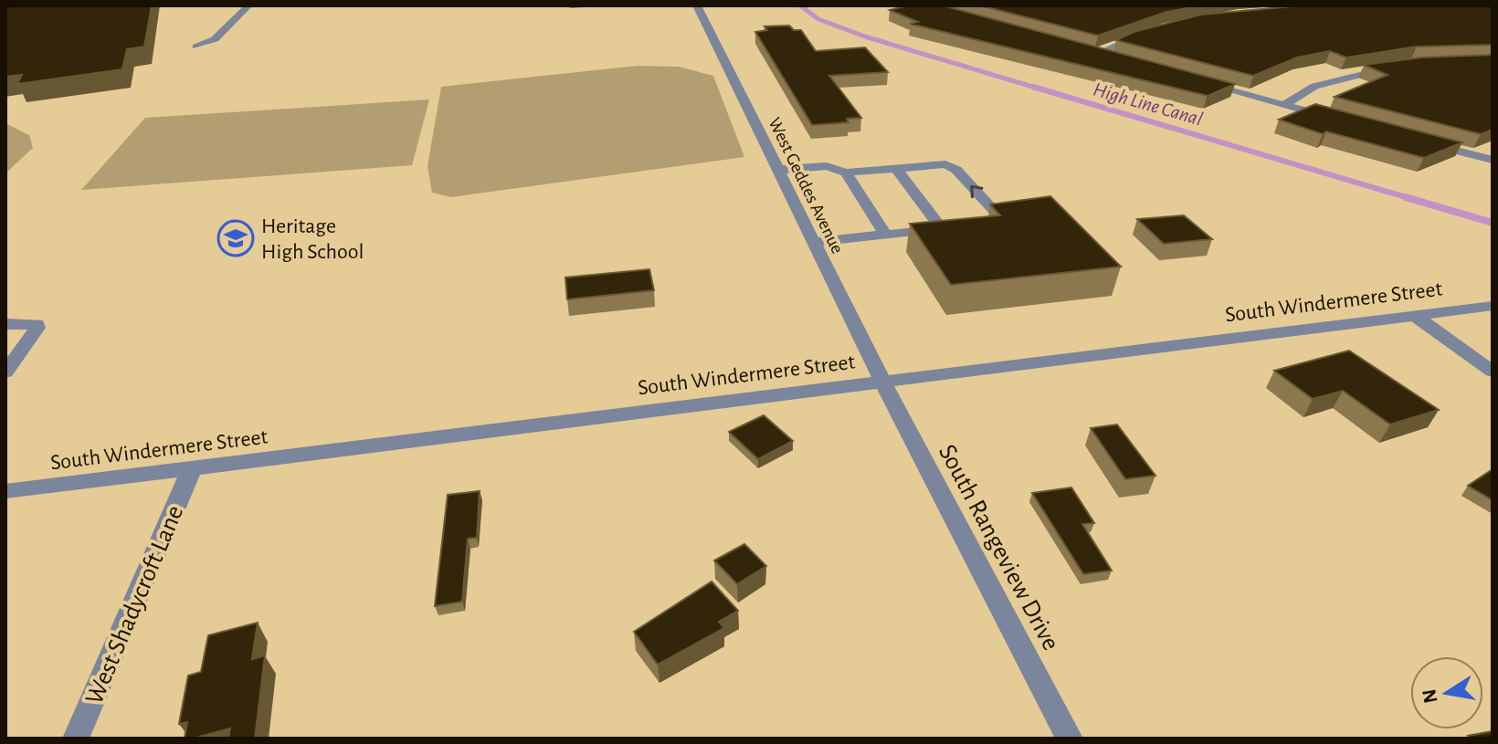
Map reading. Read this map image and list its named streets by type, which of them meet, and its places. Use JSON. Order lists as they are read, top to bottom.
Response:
{
  "streets": {
    "street": [
      "West Geddes Avenue",
      "South Windermere Street",
      "South Rangeview Drive",
      "West Shadycroft Lane"
    ]
  },
  "crossings": [
    ["West Geddes Avenue", "South Windermere Street"],
    ["West Geddes Avenue", "South Rangeview Drive"],
    ["South Windermere Street", "South Rangeview Drive"],
    ["South Windermere Street", "West Shadycroft Lane"]
  ],
  "water": ["High Line Canal"],
  "places": {
    "school or university": ["Heritage High School"]
  },
  "north": "left"
}
